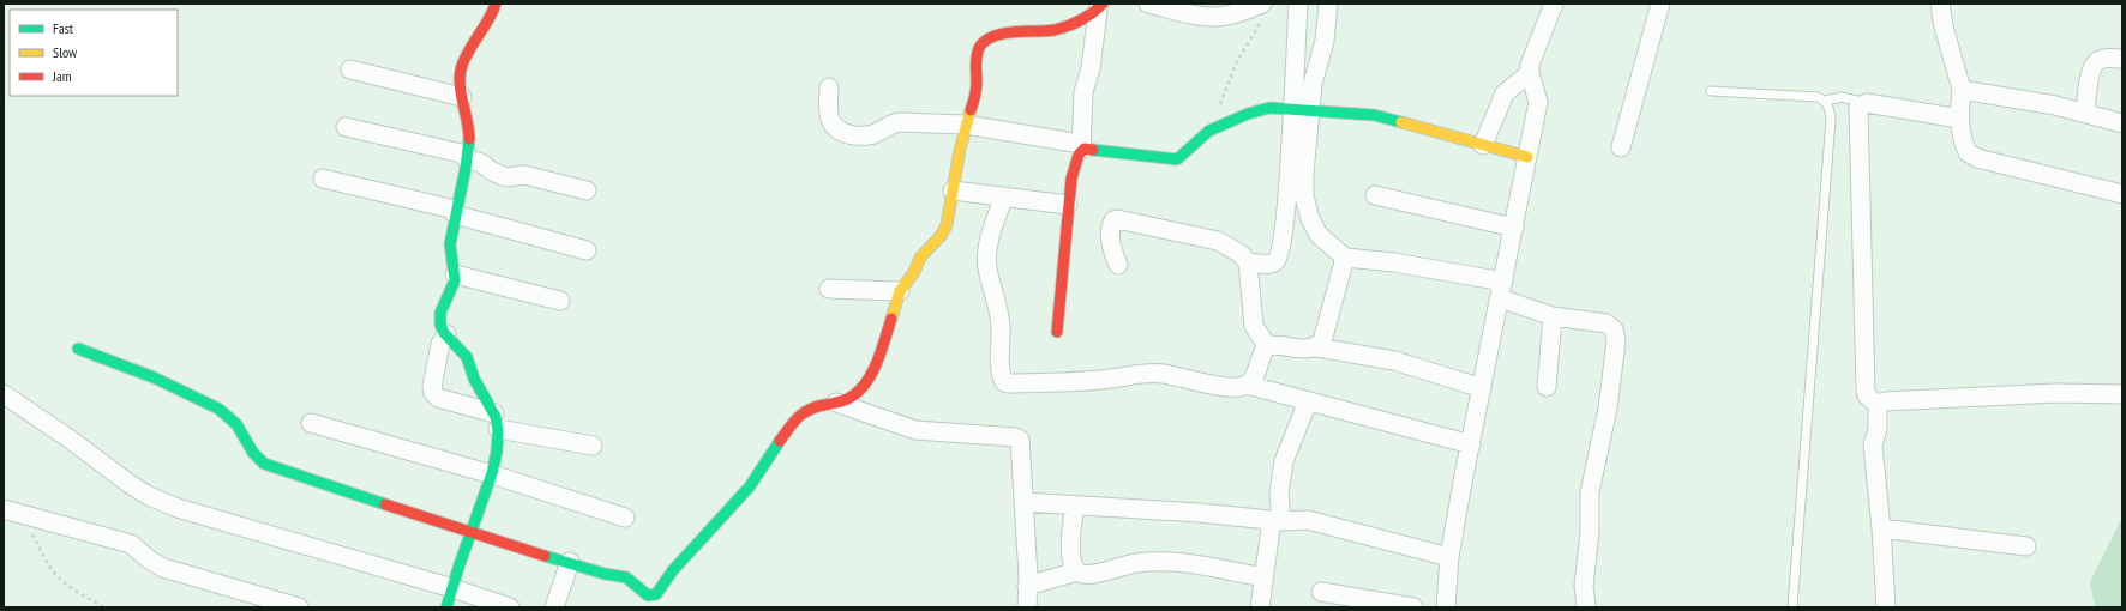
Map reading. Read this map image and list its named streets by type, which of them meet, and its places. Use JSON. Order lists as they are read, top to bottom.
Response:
{
  "legend": ["Fast", "Slow", "Jam"]
}
